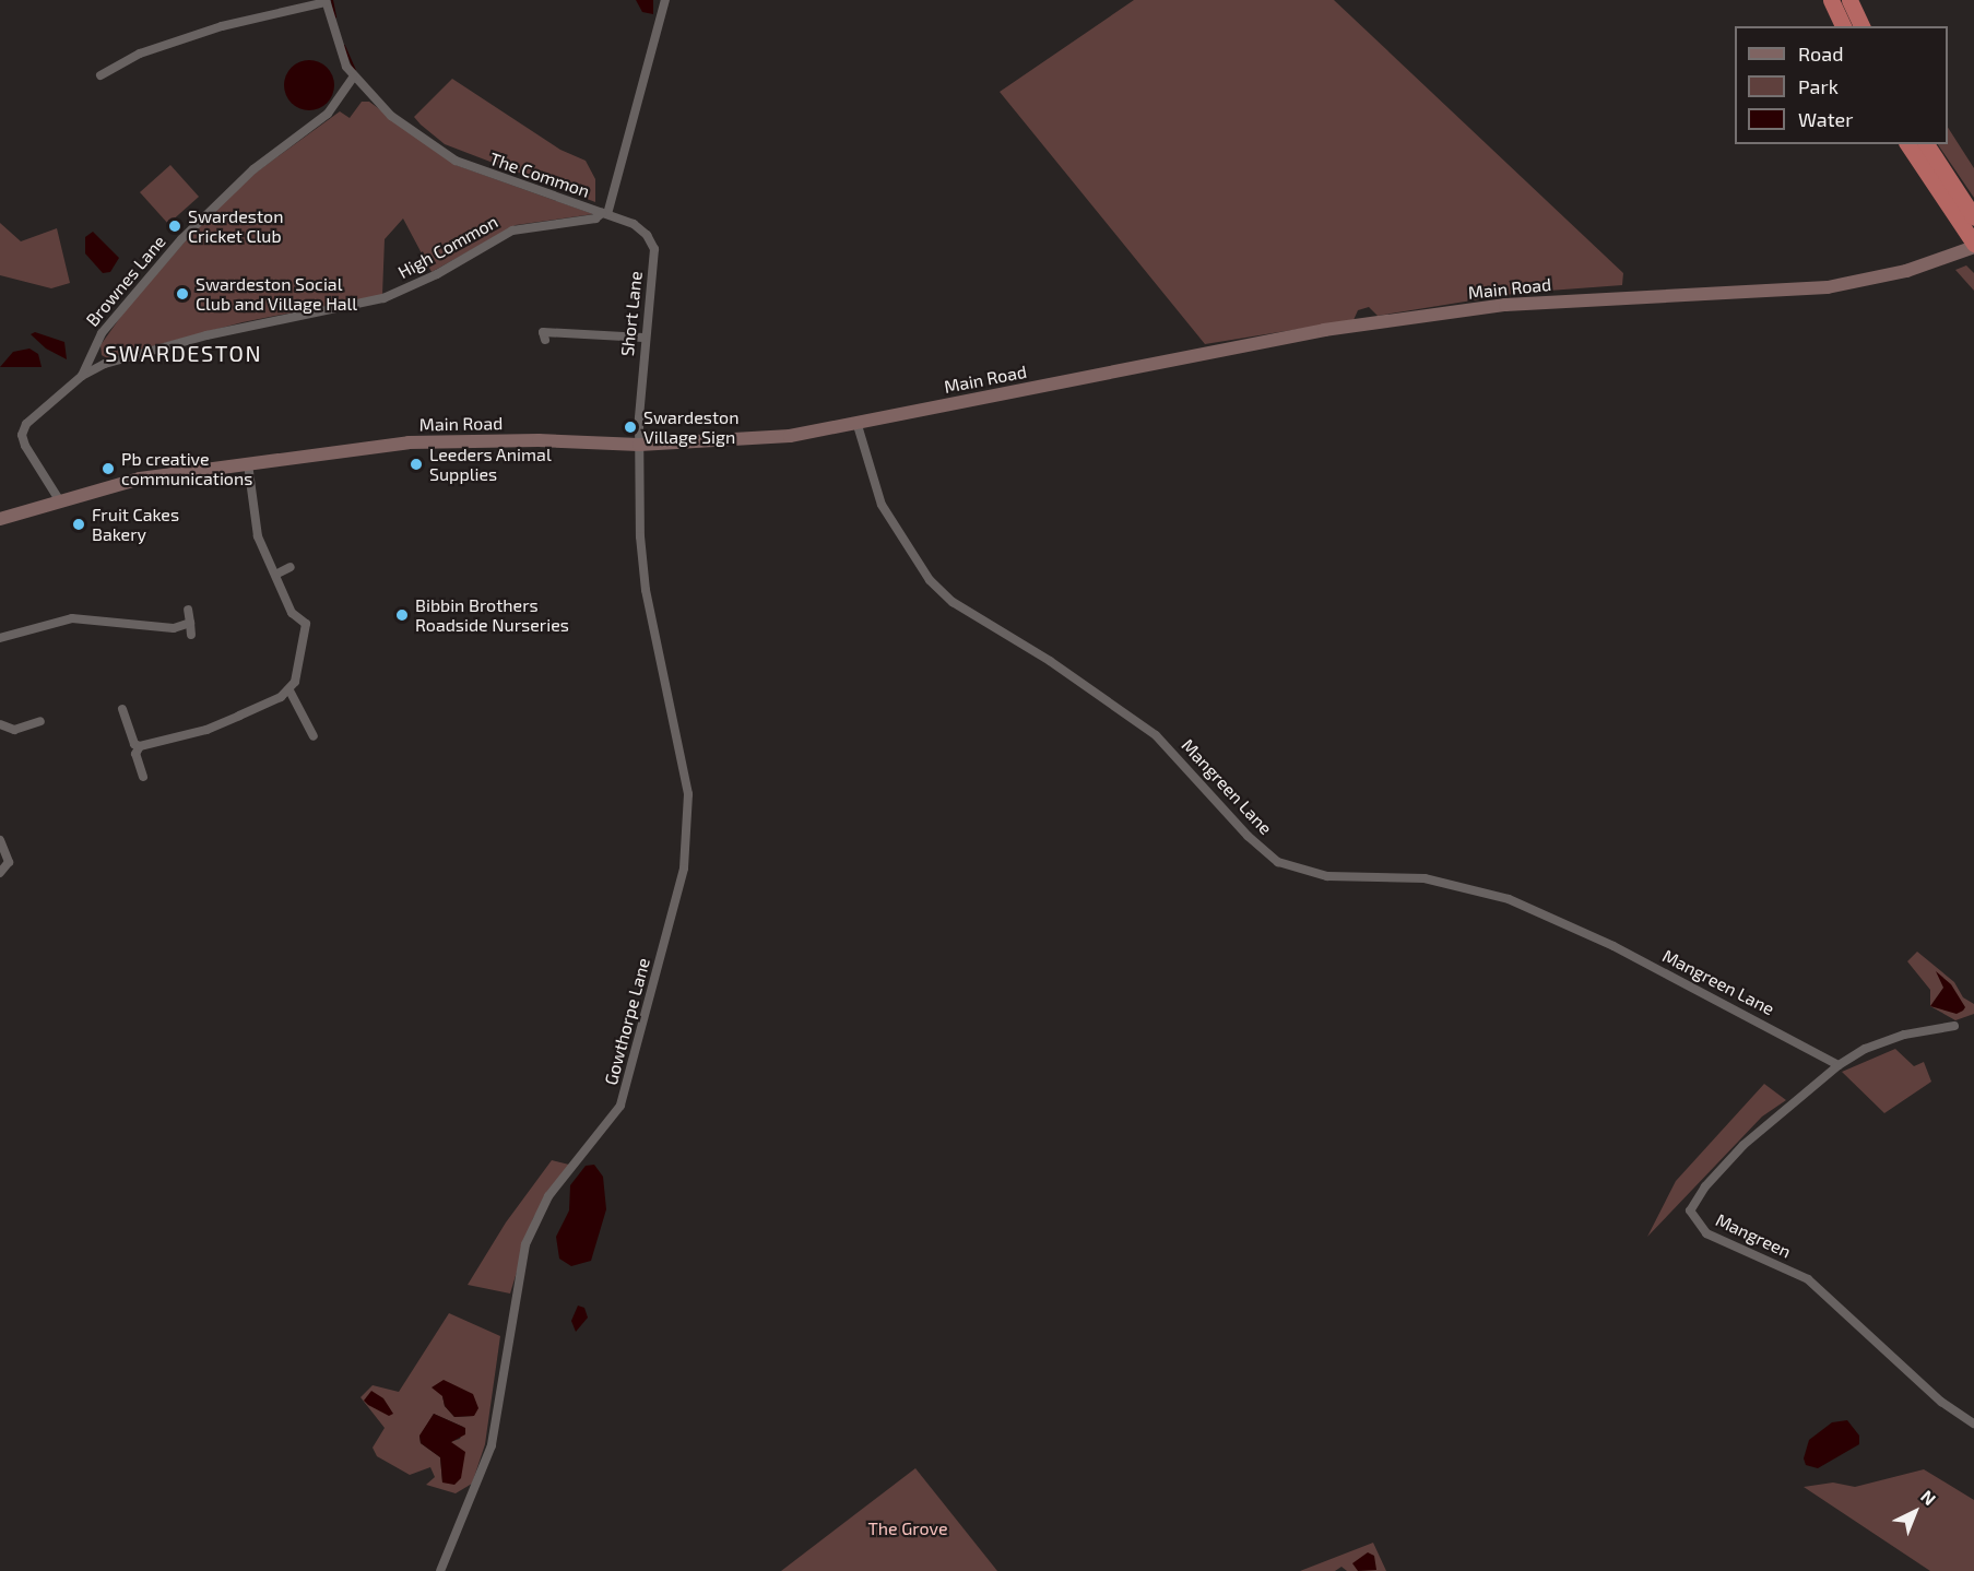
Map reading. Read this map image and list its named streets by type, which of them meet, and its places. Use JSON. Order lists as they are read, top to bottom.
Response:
{
  "streets": {
    "main road": ["Main Road"],
    "street": [
      "The Common",
      "High Common",
      "Brownes Lane",
      "Short Lane",
      "Mangreen Lane",
      "Gowthorpe Lane",
      "Mangreen"
    ]
  },
  "crossings": [
    ["The Common", "High Common"],
    ["The Common", "Brownes Lane"],
    ["The Common", "Short Lane"],
    ["High Common", "Brownes Lane"],
    ["High Common", "Short Lane"],
    ["Brownes Lane", "Main Road"],
    ["Main Road", "Short Lane"],
    ["Main Road", "Mangreen Lane"],
    ["Main Road", "Gowthorpe Lane"],
    ["Short Lane", "Gowthorpe Lane"],
    ["Mangreen Lane", "Mangreen"]
  ],
  "districts": ["SWARDESTON"],
  "parks": ["The Grove"],
  "places": [
    "Swardeston Cricket Club",
    "Swardeston Social Club and Village Hall",
    "Swardeston Village Sign",
    "Leeders Animal Supplies",
    "Pb creative communications",
    "Fruit Cakes Bakery",
    "Bibbin Brothers Roadside Nurseries"
  ],
  "legend": ["Road", "Park", "Water"],
  "north": "top right"
}
